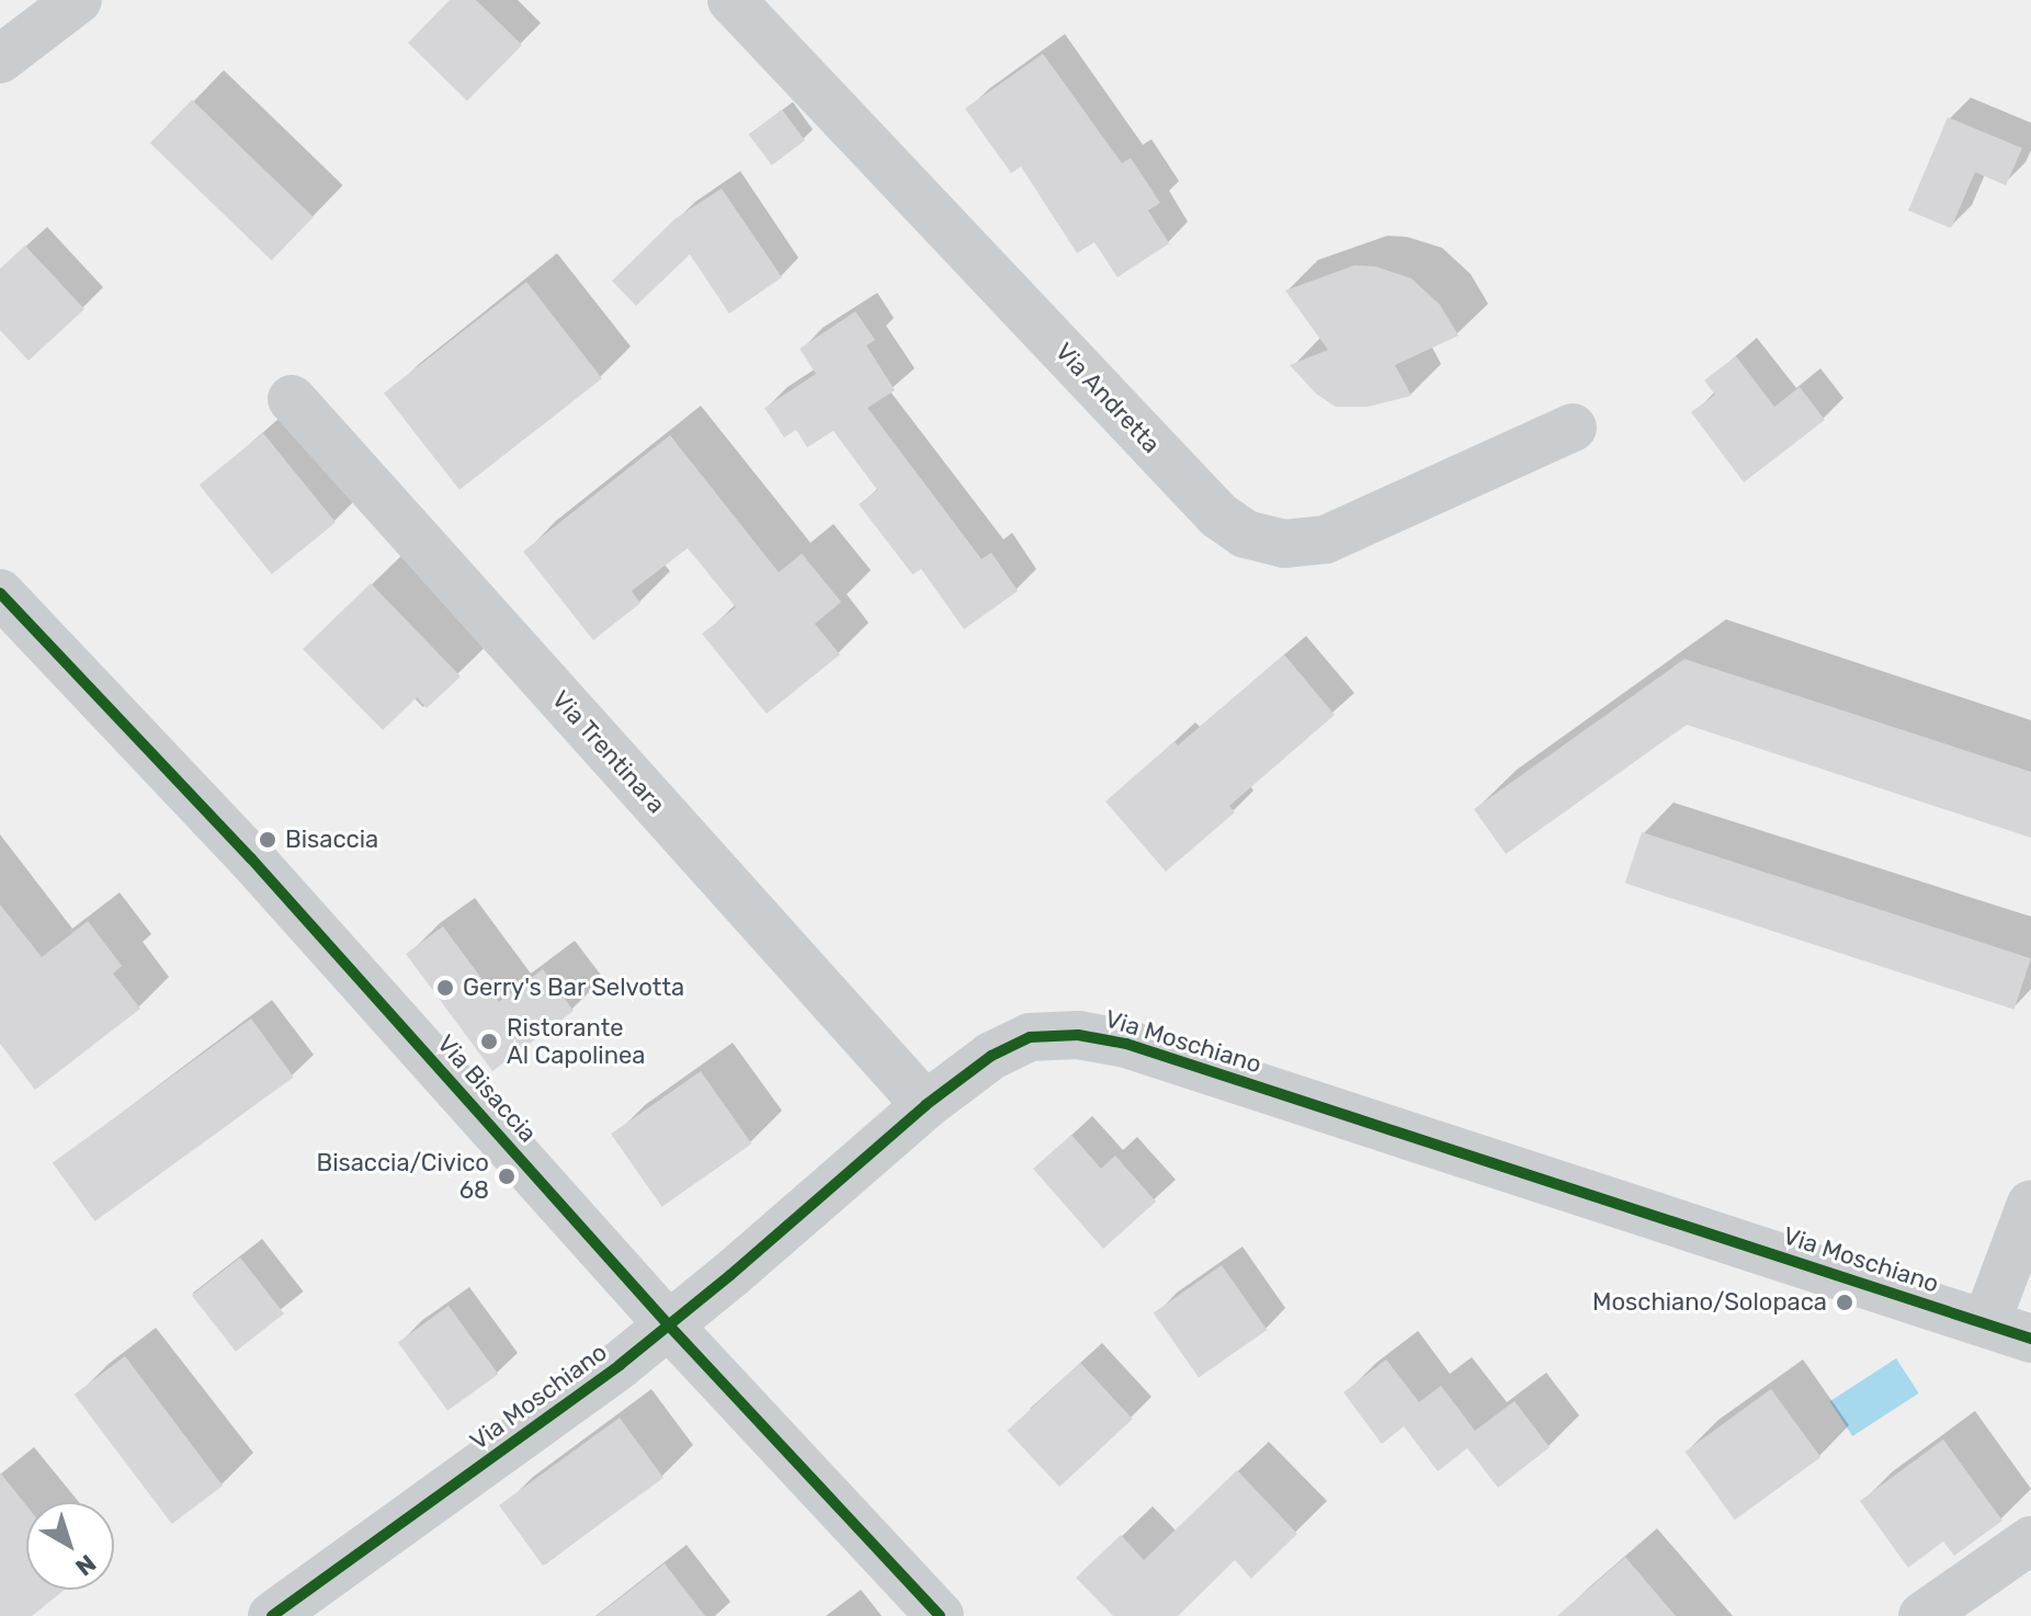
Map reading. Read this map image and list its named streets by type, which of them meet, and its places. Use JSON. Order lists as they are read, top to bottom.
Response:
{
  "streets": {
    "street": [
      "Via Andretta",
      "Via Trentinara",
      "Via Moschiano",
      "Via Bisaccia"
    ]
  },
  "crossings": [
    ["Via Trentinara", "Via Moschiano"],
    ["Via Moschiano", "Via Bisaccia"]
  ],
  "places": [
    "Bisaccia",
    "Gerry's Bar Selvotta",
    "Ristorante Al Capolinea",
    "Bisaccia/Civico 68",
    "Moschiano/Solopaca"
  ],
  "north": "bottom right"
}
